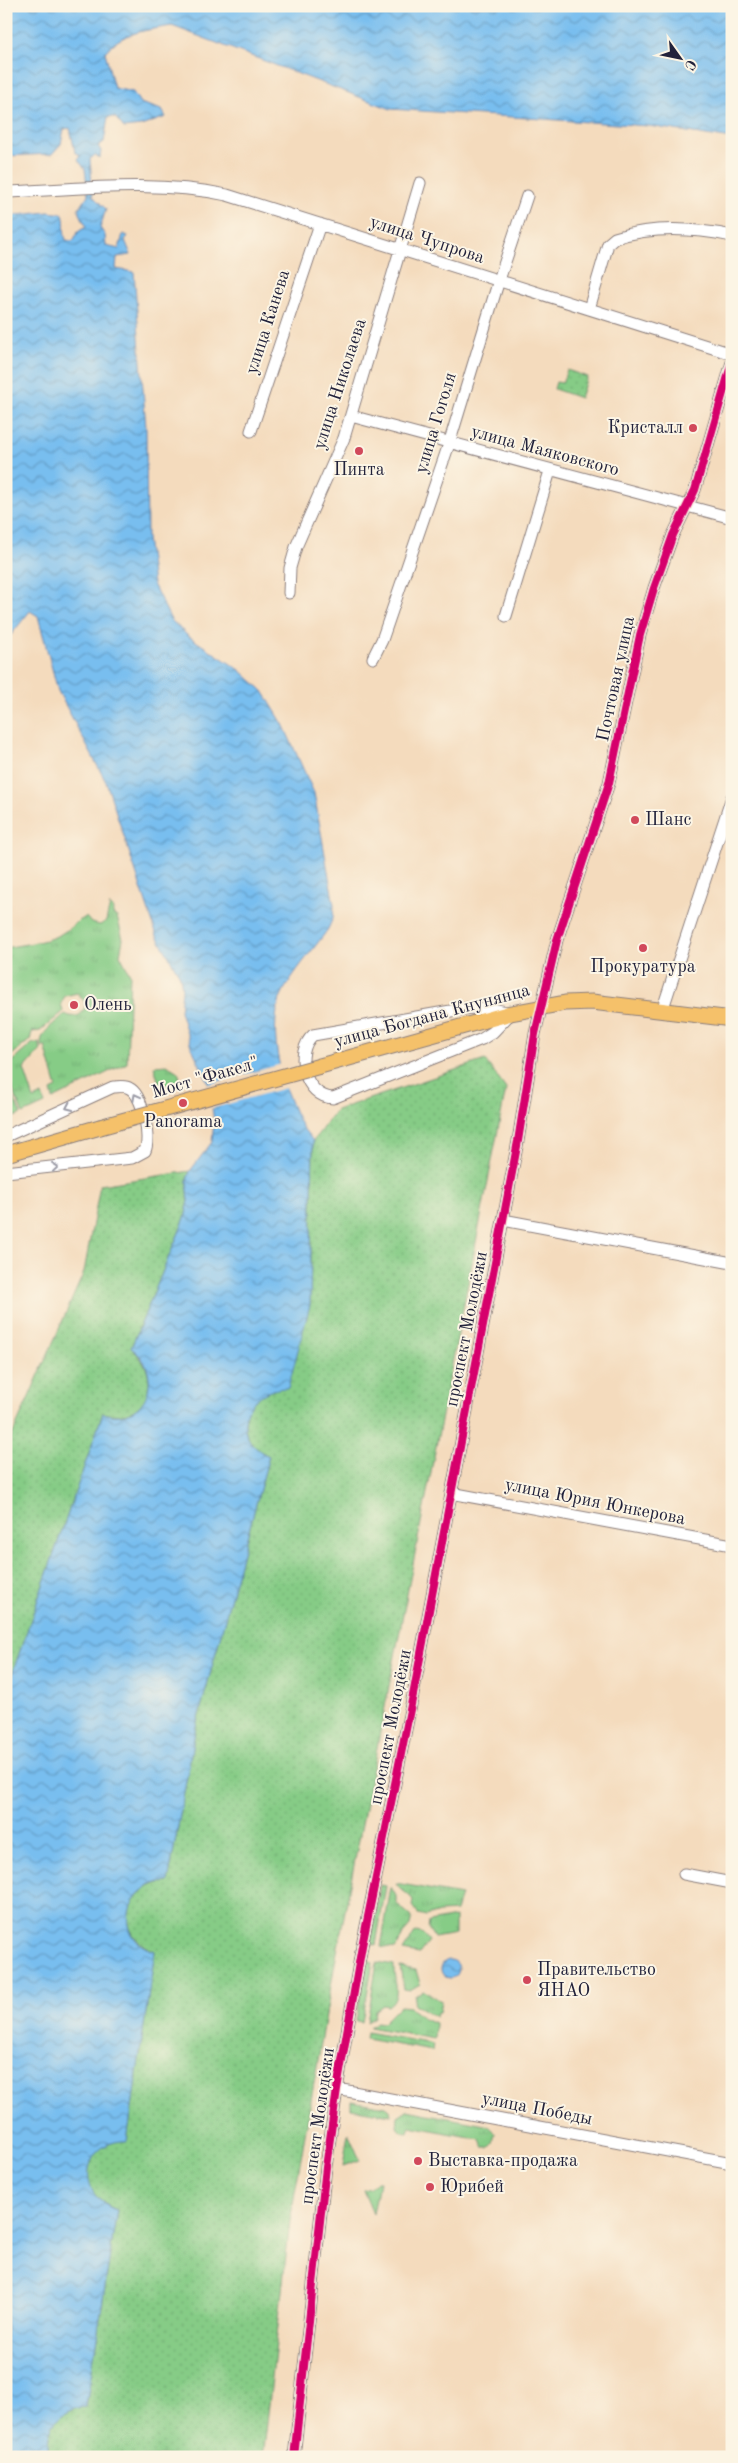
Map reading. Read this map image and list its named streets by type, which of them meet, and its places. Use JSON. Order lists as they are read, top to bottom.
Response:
{
  "streets": {
    "main road": ["улица Богдана Кнунянца", "Мост \"Факел\""],
    "street": [
      "улица Чупрова",
      "улица Канева",
      "улица Николаева",
      "улица Гоголя",
      "улица Маяковского",
      "Почтовая улица",
      "проспект Молодёжи",
      "улица Юрия Юнкерова",
      "улица Победы"
    ]
  },
  "crossings": [
    ["улица Чупрова", "улица Канева"],
    ["улица Чупрова", "улица Николаева"],
    ["улица Чупрова", "улица Гоголя"],
    ["улица Николаева", "улица Маяковского"],
    ["улица Гоголя", "улица Маяковского"],
    ["улица Маяковского", "Почтовая улица"],
    ["Почтовая улица", "улица Богдана Кнунянца"],
    ["Почтовая улица", "проспект Молодёжи"],
    ["улица Богдана Кнунянца", "Мост \"Факел\""],
    ["улица Богдана Кнунянца", "проспект Молодёжи"],
    ["проспект Молодёжи", "улица Юрия Юнкерова"],
    ["проспект Молодёжи", "улица Победы"]
  ],
  "places": [
    "Кристалл",
    "Пинта",
    "Шанс",
    "Прокуратура",
    "Олень",
    "Panorama",
    "Правительство ЯНАО",
    "Выставка-продажа",
    "Юрибей"
  ],
  "north": "bottom right"
}
